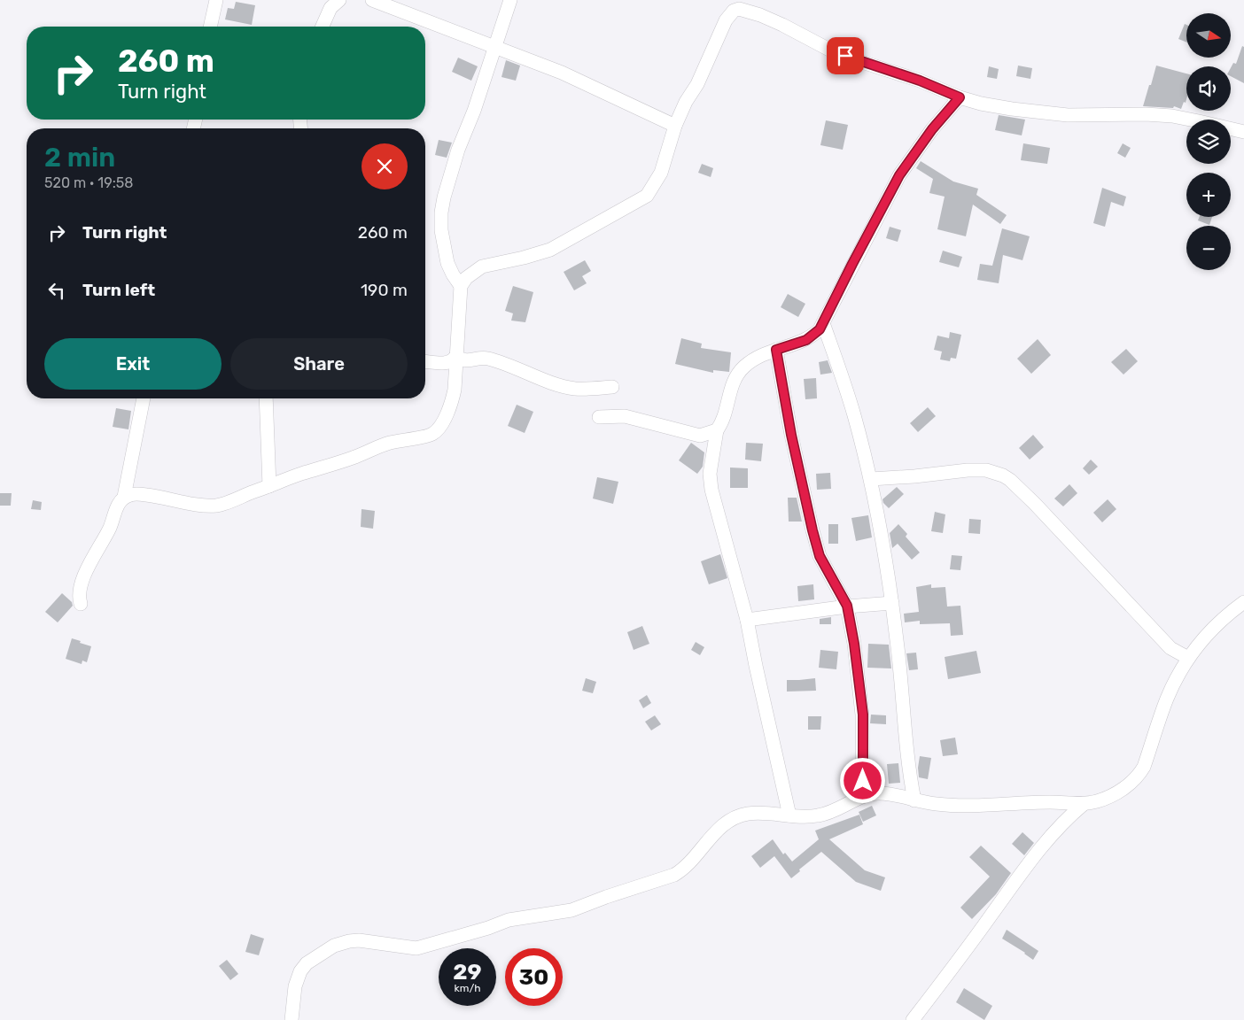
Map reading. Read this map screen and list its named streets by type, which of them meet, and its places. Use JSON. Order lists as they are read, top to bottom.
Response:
{
  "north": "right",
  "page": {
    "map_buttons": ["+", "−"],
    "turn": ["260 m", "Turn right"],
    "heading": ["2 min", "520 m · 19:58"],
    "list": [
      {
        "name": "Turn right",
        "value": "260 m"
      },
      {
        "name": "Turn left",
        "value": "190 m"
      }
    ],
    "buttons": ["Exit", "Share"],
    "speed": "29 km/h",
    "limit": "30"
  }
}
